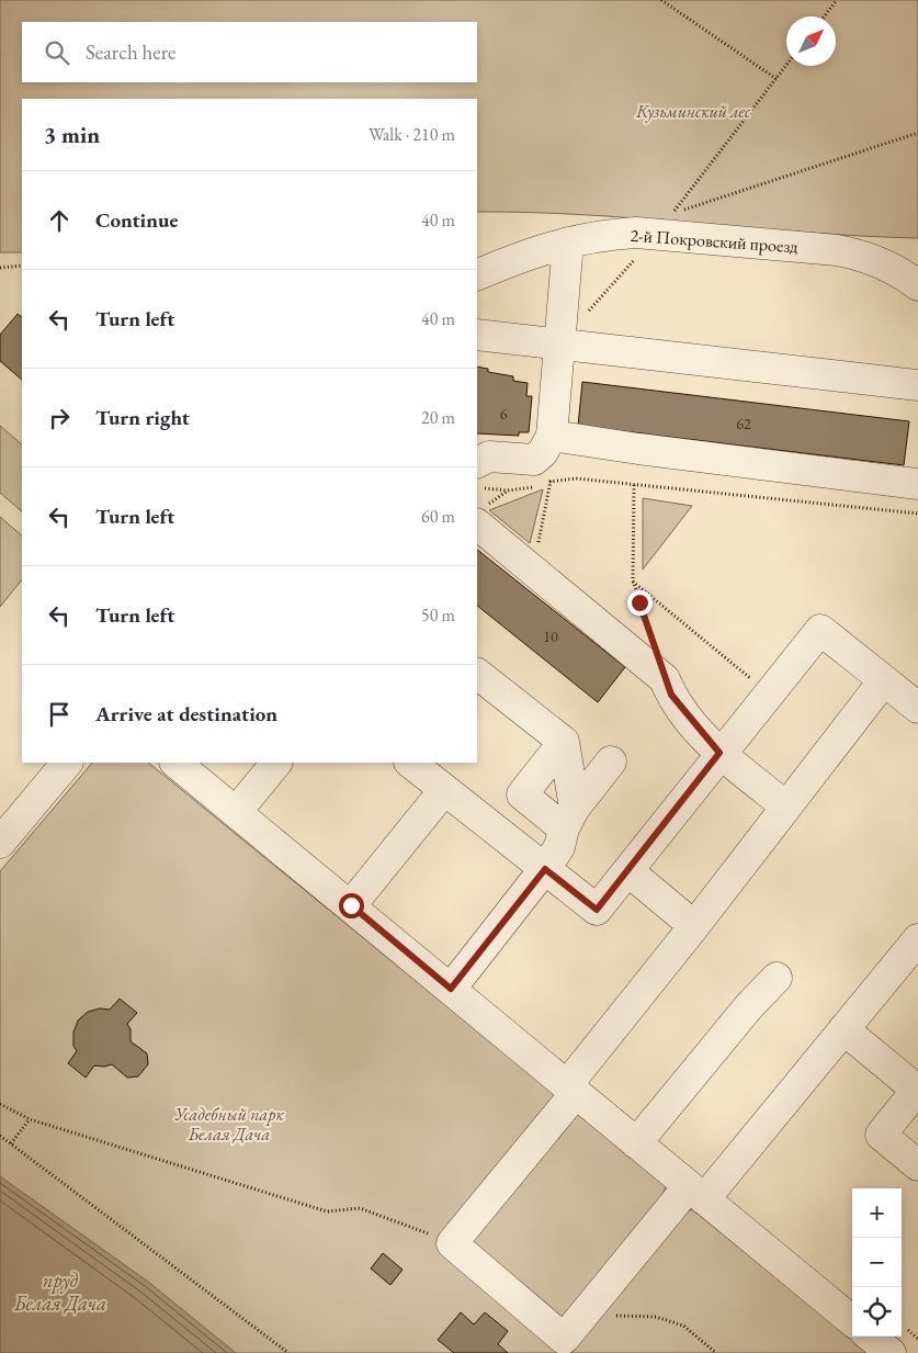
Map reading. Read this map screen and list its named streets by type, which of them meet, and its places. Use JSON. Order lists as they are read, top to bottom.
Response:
{
  "streets": {
    "street": ["2-й Покровский проезд"]
  },
  "water": ["пруд Белая Дача"],
  "parks": ["Кузьминский лес", "Усадебный парк Белая Дача"],
  "house_numbers": ["6", "62", "10"],
  "north": "top right",
  "page": {
    "search": "Search here",
    "heading": ["3 min", "Walk · 210 m"],
    "list": [
      ["Continue", "40 m"],
      ["Turn left", "40 m"],
      ["Turn right", "20 m"],
      ["Turn left", "60 m"],
      ["Turn left", "50 m"],
      "Arrive at destination"
    ],
    "map_buttons": ["+", "−"]
  }
}
